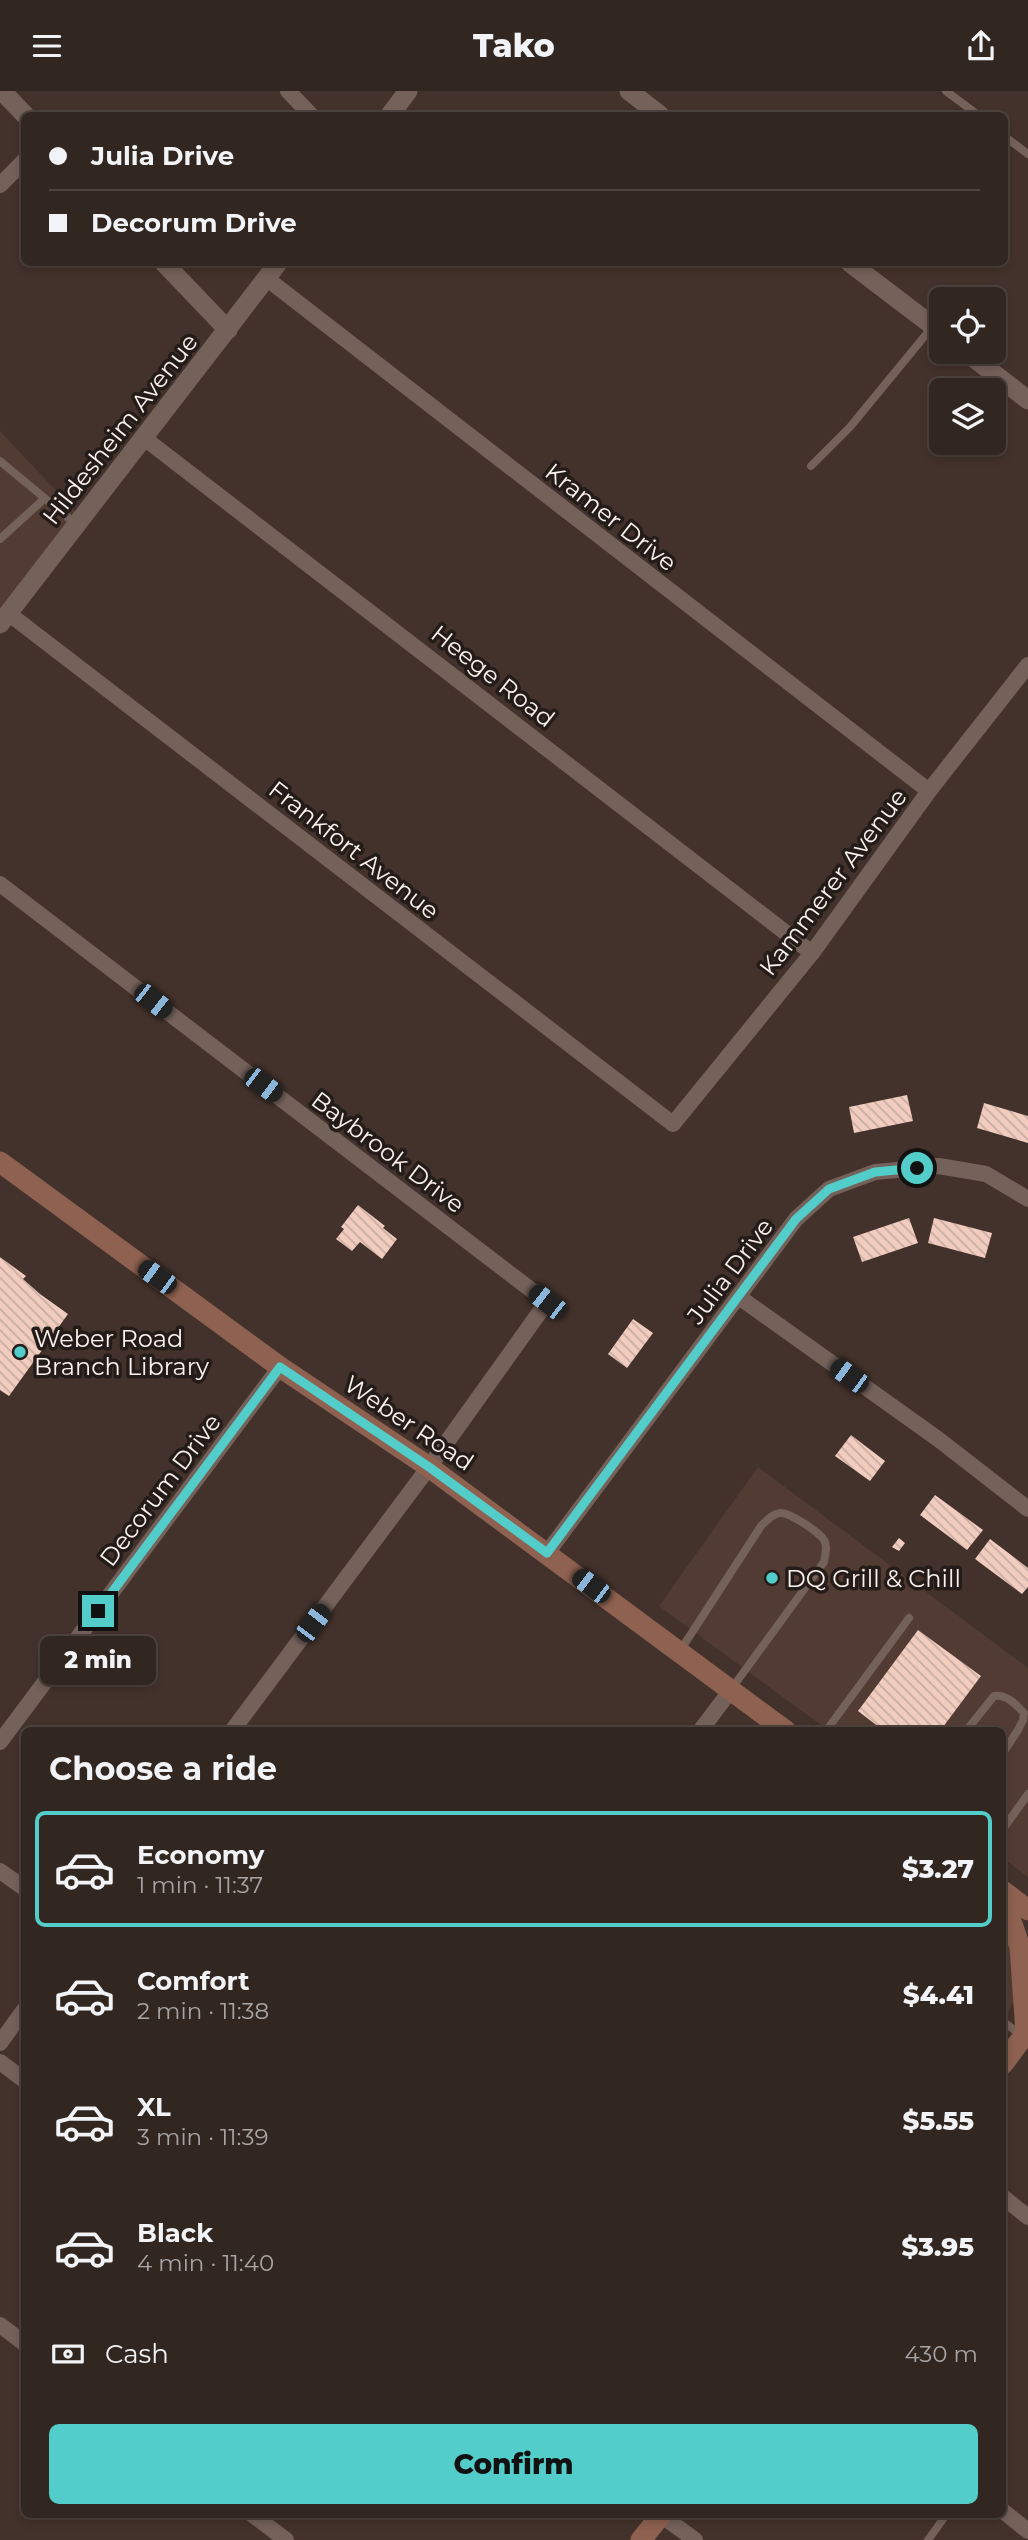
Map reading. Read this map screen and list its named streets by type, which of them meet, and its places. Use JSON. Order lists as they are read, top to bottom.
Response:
{
  "streets": {
    "main road": ["Weber Road"],
    "street": [
      "Hildesheim Avenue",
      "Kramer Drive",
      "Heege Road",
      "Frankfort Avenue",
      "Kammerer Avenue",
      "Baybrook Drive",
      "Julia Drive",
      "Decorum Drive"
    ]
  },
  "crossings": [
    ["Hildesheim Avenue", "Kramer Drive"],
    ["Hildesheim Avenue", "Heege Road"],
    ["Hildesheim Avenue", "Frankfort Avenue"],
    ["Kramer Drive", "Kammerer Avenue"],
    ["Heege Road", "Kammerer Avenue"],
    ["Frankfort Avenue", "Kammerer Avenue"],
    ["Baybrook Drive", "Weber Road"],
    ["Julia Drive", "Weber Road"],
    ["Weber Road", "Decorum Drive"]
  ],
  "places": ["Weber Road Branch Library", "DQ Grill & Chill"],
  "page": {
    "header": "Tako",
    "banner": ["Julia Drive", "Decorum Drive"],
    "bubble": "2 min",
    "heading": "Choose a ride",
    "list": [
      {
        "name": "Economy",
        "note": "1 min · 11:37",
        "value": "$3.27"
      },
      {
        "name": "Comfort",
        "note": "2 min · 11:38",
        "value": "$4.41"
      },
      {
        "name": "XL",
        "note": "3 min · 11:39",
        "value": "$5.55"
      },
      {
        "name": "Black",
        "note": "4 min · 11:40",
        "value": "$3.95"
      }
    ],
    "pay": ["Cash", "430 m"],
    "buttons": "Confirm"
  }
}
